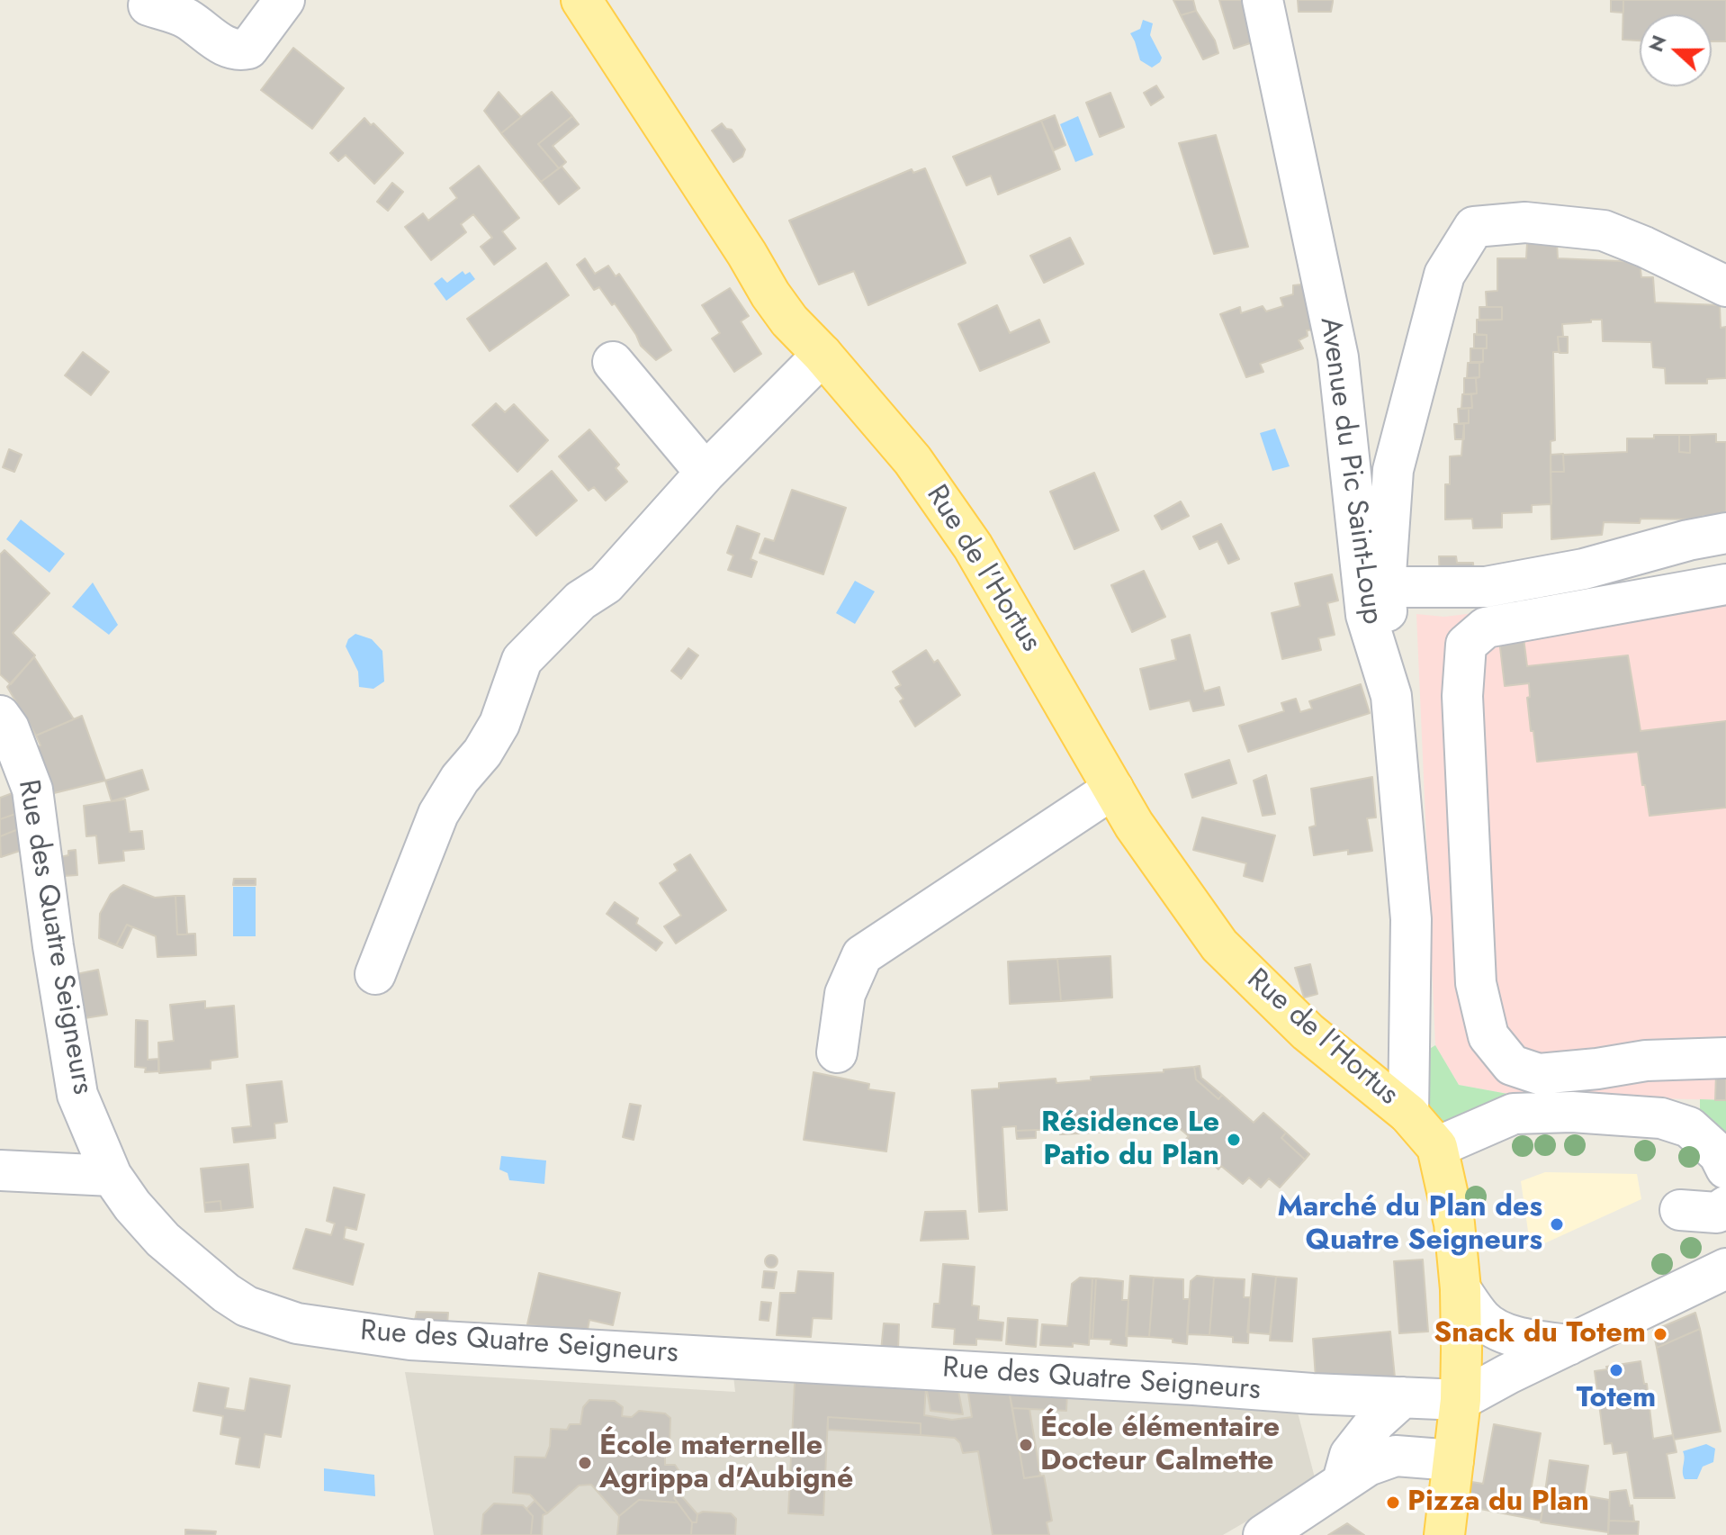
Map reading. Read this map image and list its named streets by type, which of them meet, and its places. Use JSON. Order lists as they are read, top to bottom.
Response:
{
  "streets": {
    "main road": ["Rue de l'Hortus"],
    "street": ["Avenue du Pic Saint-Loup", "Rue des Quatre Seigneurs"]
  },
  "crossings": [
    ["Avenue du Pic Saint-Loup", "Rue de l'Hortus"]
  ],
  "places": [
    "Résidence Le Patio du Plan",
    "Marché du Plan des Quatre Seigneurs",
    "Snack du Totem",
    "Totem",
    "École élémentaire Docteur Calmette",
    "École maternelle Agrippa d'Aubigné",
    "Pizza du Plan"
  ],
  "north": "left"
}
